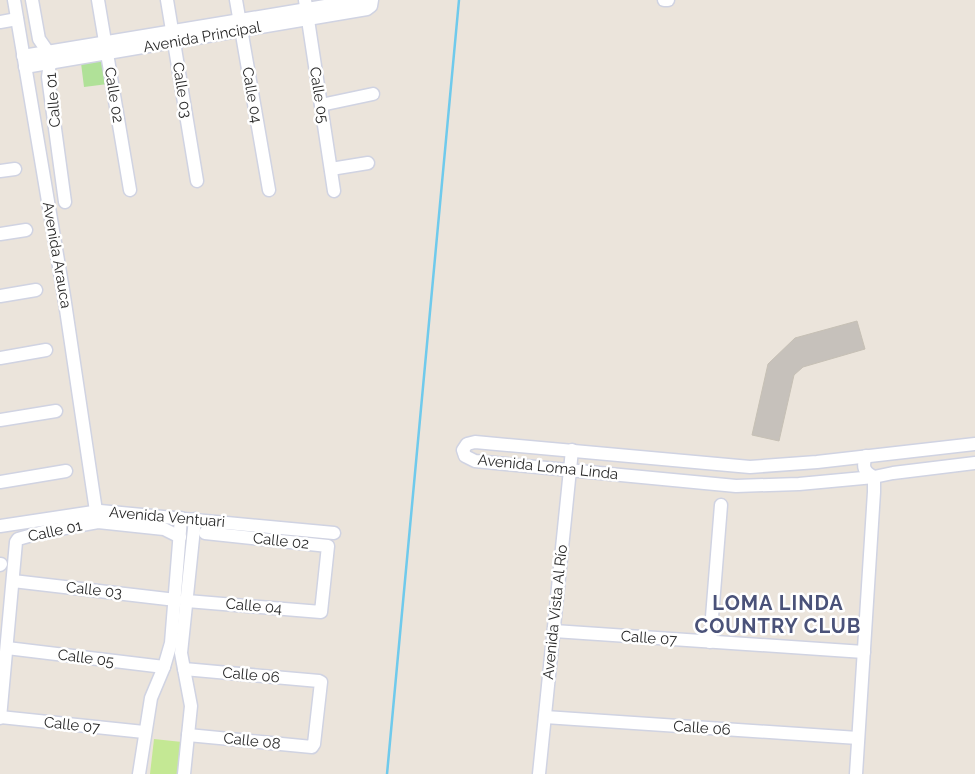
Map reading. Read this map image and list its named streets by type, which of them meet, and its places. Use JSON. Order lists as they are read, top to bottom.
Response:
{
  "streets": {
    "street": [
      "Avenida Principal",
      "Calle 03",
      "Calle 02",
      "Calle 04",
      "Calle 05",
      "Calle 01",
      "Avenida Arauca",
      "Avenida Loma Linda",
      "Avenida Ventuari",
      "Avenida Vista Al Río",
      "Calle 07",
      "Calle 06",
      "Calle 08"
    ]
  },
  "crossings": [
    ["Avenida Principal", "Calle 03"],
    ["Avenida Principal", "Calle 02"],
    ["Avenida Principal", "Calle 04"],
    ["Avenida Principal", "Calle 05"],
    ["Avenida Principal", "Calle 01"],
    ["Avenida Principal", "Avenida Arauca"],
    ["Calle 03", "Calle 04"],
    ["Calle 03", "Calle 01"],
    ["Calle 02", "Calle 04"],
    ["Avenida Arauca", "Avenida Ventuari"],
    ["Avenida Loma Linda", "Avenida Vista Al Río"],
    ["Avenida Vista Al Río", "Calle 07"],
    ["Avenida Vista Al Río", "Calle 06"],
    ["Calle 06", "Calle 08"]
  ],
  "districts": ["LOMA LINDA COUNTRY CLUB"]
}
